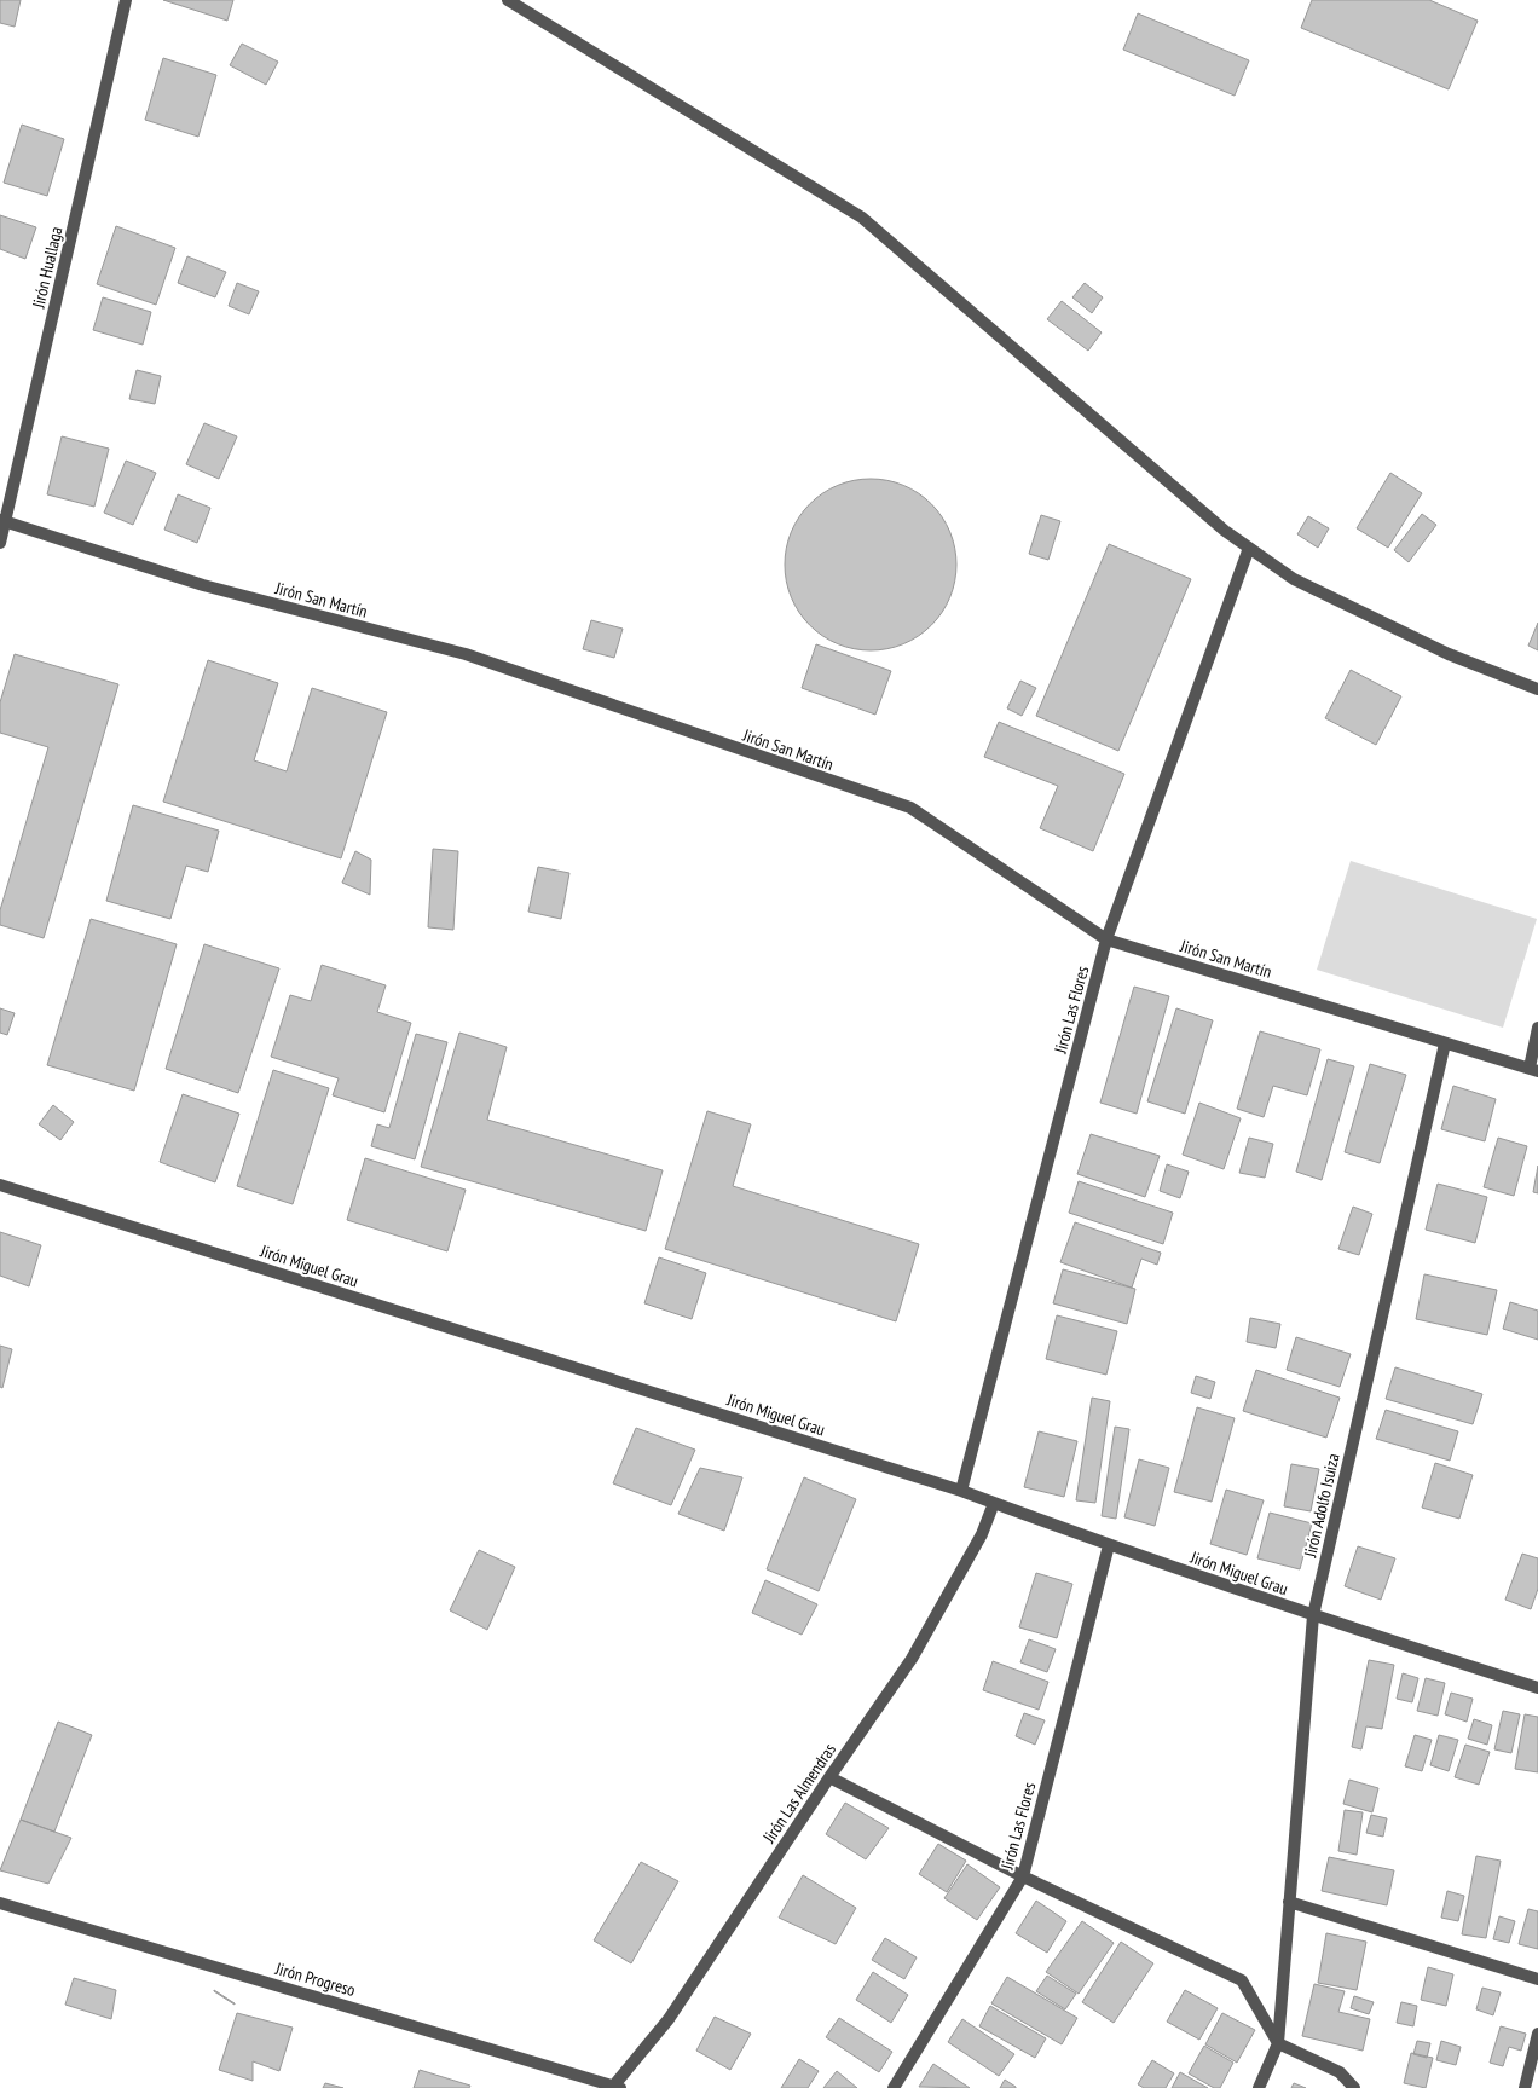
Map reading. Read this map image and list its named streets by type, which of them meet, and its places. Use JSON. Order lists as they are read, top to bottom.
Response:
{
  "streets": {
    "street": [
      "Jirón Huallaga",
      "Jirón San Martín",
      "Jirón Las Flores",
      "Jirón Miguel Grau",
      "Jirón Adolfo Isuiza",
      "Jirón Las Almendras",
      "Jirón Progreso"
    ]
  },
  "crossings": [
    ["Jirón Huallaga", "Jirón San Martín"],
    ["Jirón San Martín", "Jirón Las Flores"],
    ["Jirón San Martín", "Jirón Adolfo Isuiza"],
    ["Jirón Las Flores", "Jirón Miguel Grau"],
    ["Jirón Miguel Grau", "Jirón Adolfo Isuiza"],
    ["Jirón Miguel Grau", "Jirón Las Almendras"],
    ["Jirón Las Almendras", "Jirón Progreso"]
  ]
}
